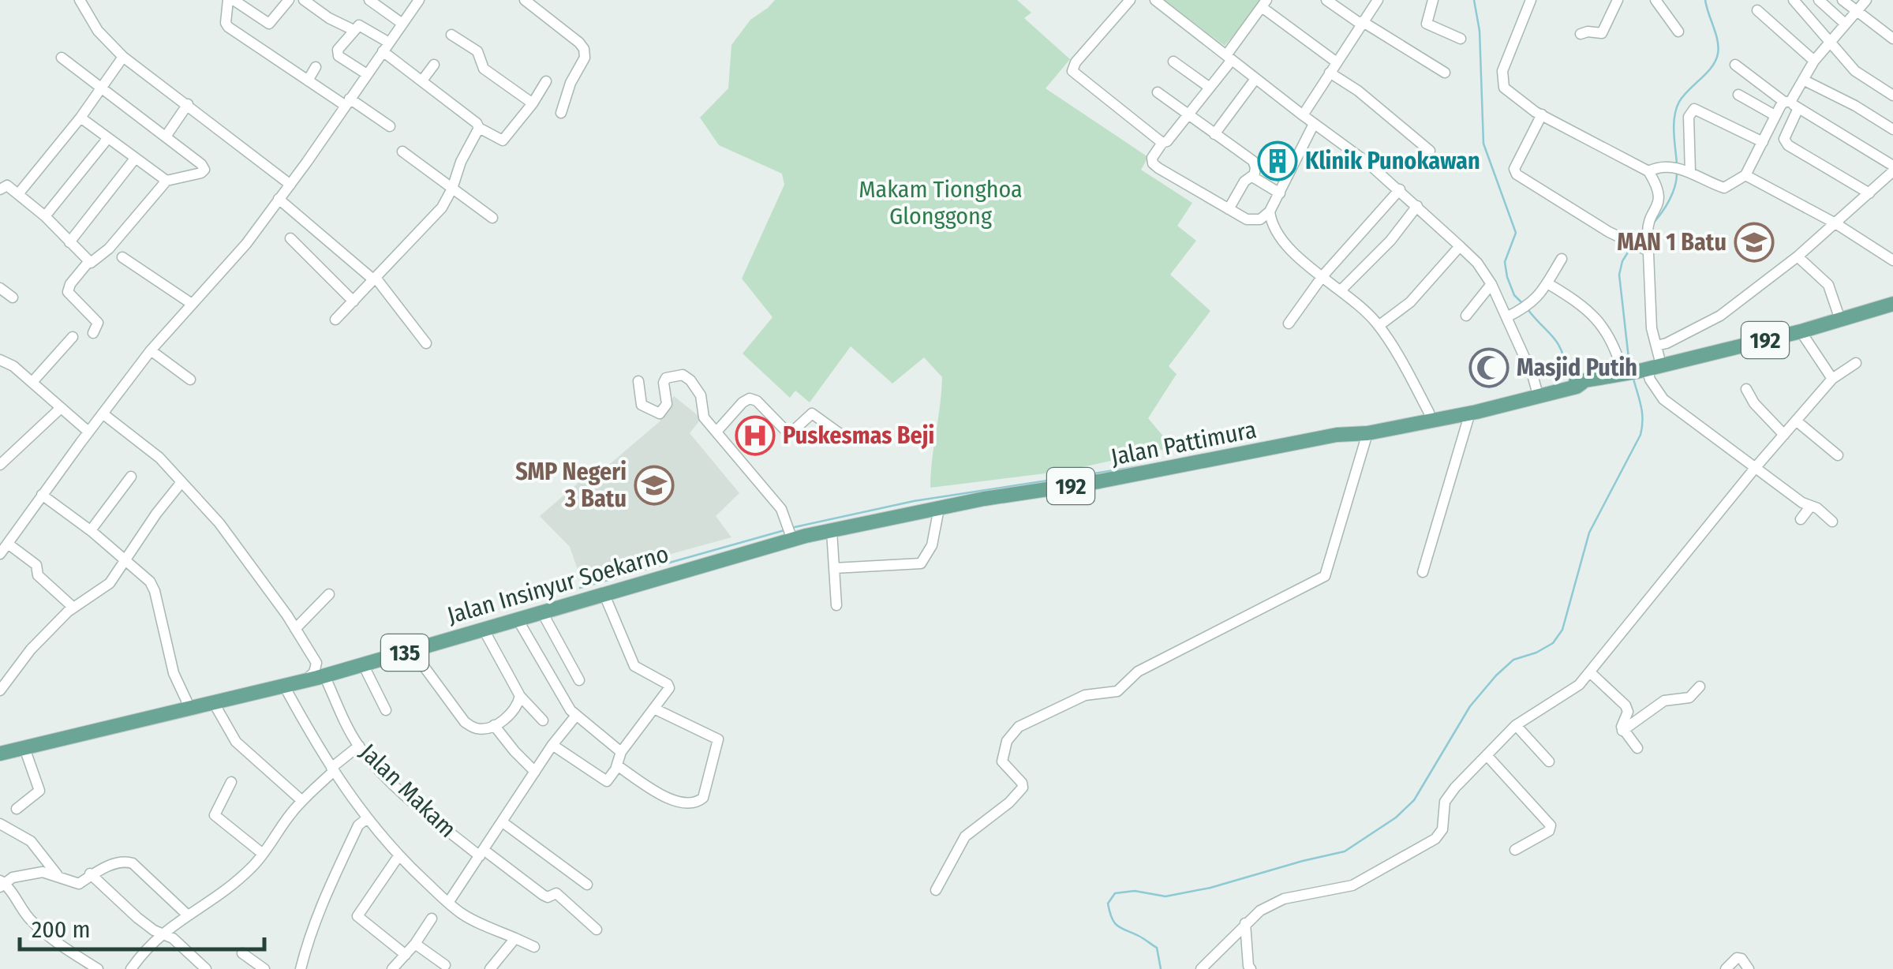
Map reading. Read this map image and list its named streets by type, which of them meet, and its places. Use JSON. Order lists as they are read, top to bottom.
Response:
{
  "streets": {
    "main road": [
      "192",
      "Jalan Pattimura",
      "Jalan Insinyur Soekarno",
      "135"
    ],
    "street": ["Jalan Makam"]
  },
  "crossings": [
    ["Jalan Pattimura", "Jalan Insinyur Soekarno"],
    ["Jalan Insinyur Soekarno", "Jalan Makam"]
  ],
  "parks": ["Makam Tionghoa Glonggong"],
  "places": {
    "building": ["Klinik Punokawan"],
    "school or university": ["MAN 1 Batu", "SMP Negeri 3 Batu"],
    "mosque": ["Masjid Putih"],
    "hospital": ["Puskesmas Beji"]
  },
  "scale_bar": "200 m"
}
